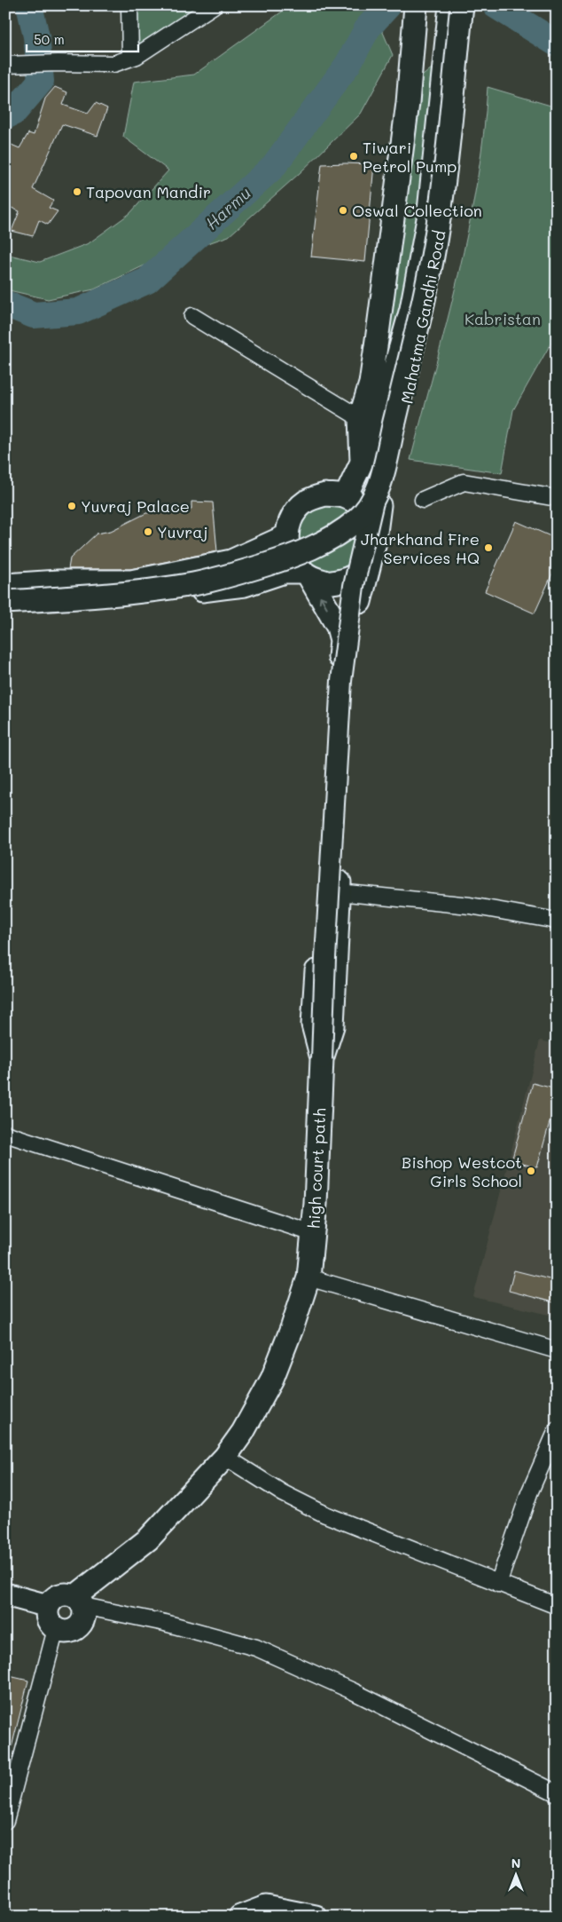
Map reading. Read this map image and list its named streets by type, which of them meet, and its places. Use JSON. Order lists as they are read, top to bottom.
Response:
{
  "streets": {
    "main road": ["Mahatma Gandhi Road", "high court path"]
  },
  "water": ["Harmu"],
  "parks": ["Kabristan"],
  "places": [
    "Tiwari Petrol Pump",
    "Tapovan Mandir",
    "Oswal Collection",
    "Yuvraj Palace",
    "Yuvraj",
    "Jharkhand Fire Services HQ",
    "Bishop Westcot Girls School"
  ],
  "scale_bar": "50 m",
  "north": "top"
}
